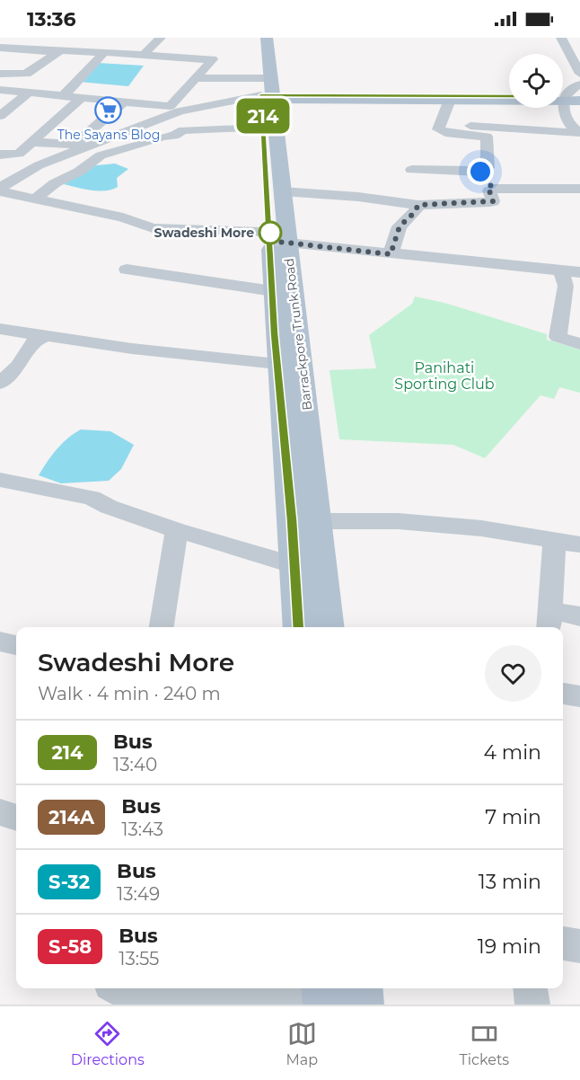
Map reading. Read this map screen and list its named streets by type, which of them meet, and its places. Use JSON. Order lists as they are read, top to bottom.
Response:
{
  "streets": {
    "main road": ["Barrackpore Trunk Road"]
  },
  "parks": ["Panihati Sporting Club"],
  "places": {
    "supermarket": ["The Sayans Blog"],
    "other": ["Swadeshi More"]
  },
  "lines": ["bus line 214"],
  "page": {
    "status": "13:36",
    "on_map": "214",
    "heading": ["Swadeshi More", "Walk · 4 min · 240 m"],
    "list": [
      {
        "mark": "214",
        "name": "Bus",
        "note": "13:40",
        "value": "4 min"
      },
      {
        "mark": "214A",
        "name": "Bus",
        "note": "13:43",
        "value": "7 min"
      },
      {
        "mark": "S-32",
        "name": "Bus",
        "note": "13:49",
        "value": "13 min"
      },
      {
        "mark": "S-58",
        "name": "Bus",
        "note": "13:55",
        "value": "19 min"
      }
    ],
    "tabs": ["Directions", "Map", "Tickets"]
  }
}
